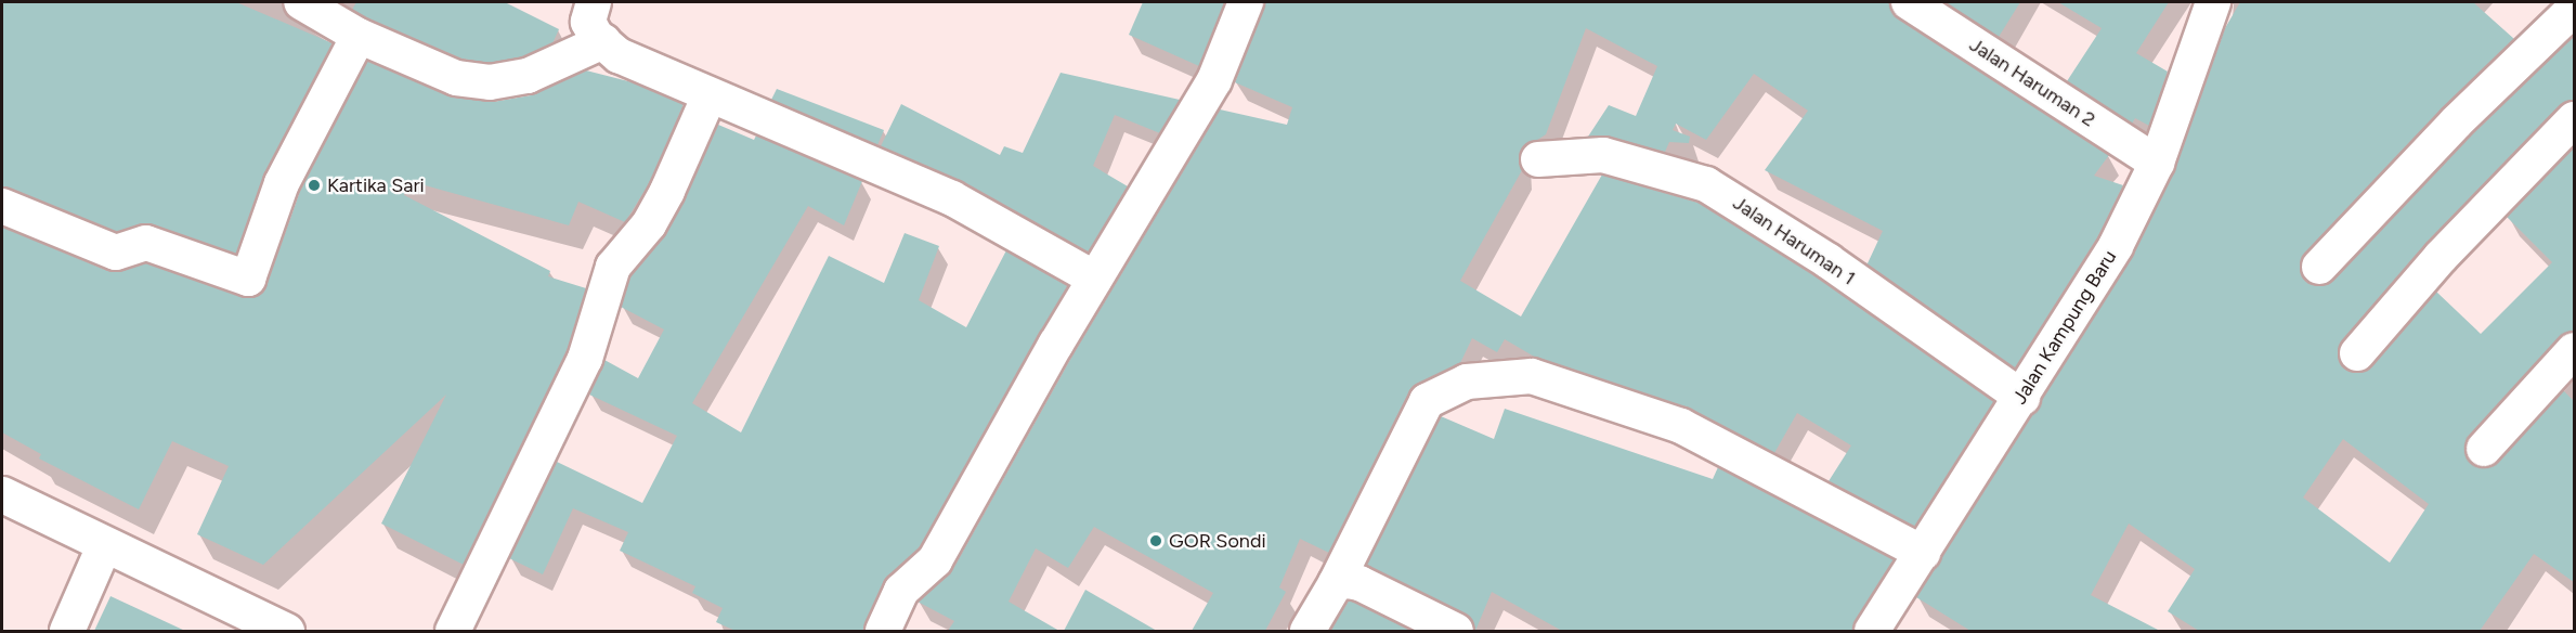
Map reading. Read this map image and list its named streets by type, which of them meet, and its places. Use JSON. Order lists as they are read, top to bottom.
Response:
{
  "streets": {
    "street": ["Jalan Haruman 2", "Jalan Haruman 1", "Jalan Kampung Baru"]
  },
  "crossings": [
    ["Jalan Haruman 2", "Jalan Kampung Baru"],
    ["Jalan Haruman 1", "Jalan Kampung Baru"]
  ],
  "places": ["Kartika Sari", "GOR Sondi"]
}
